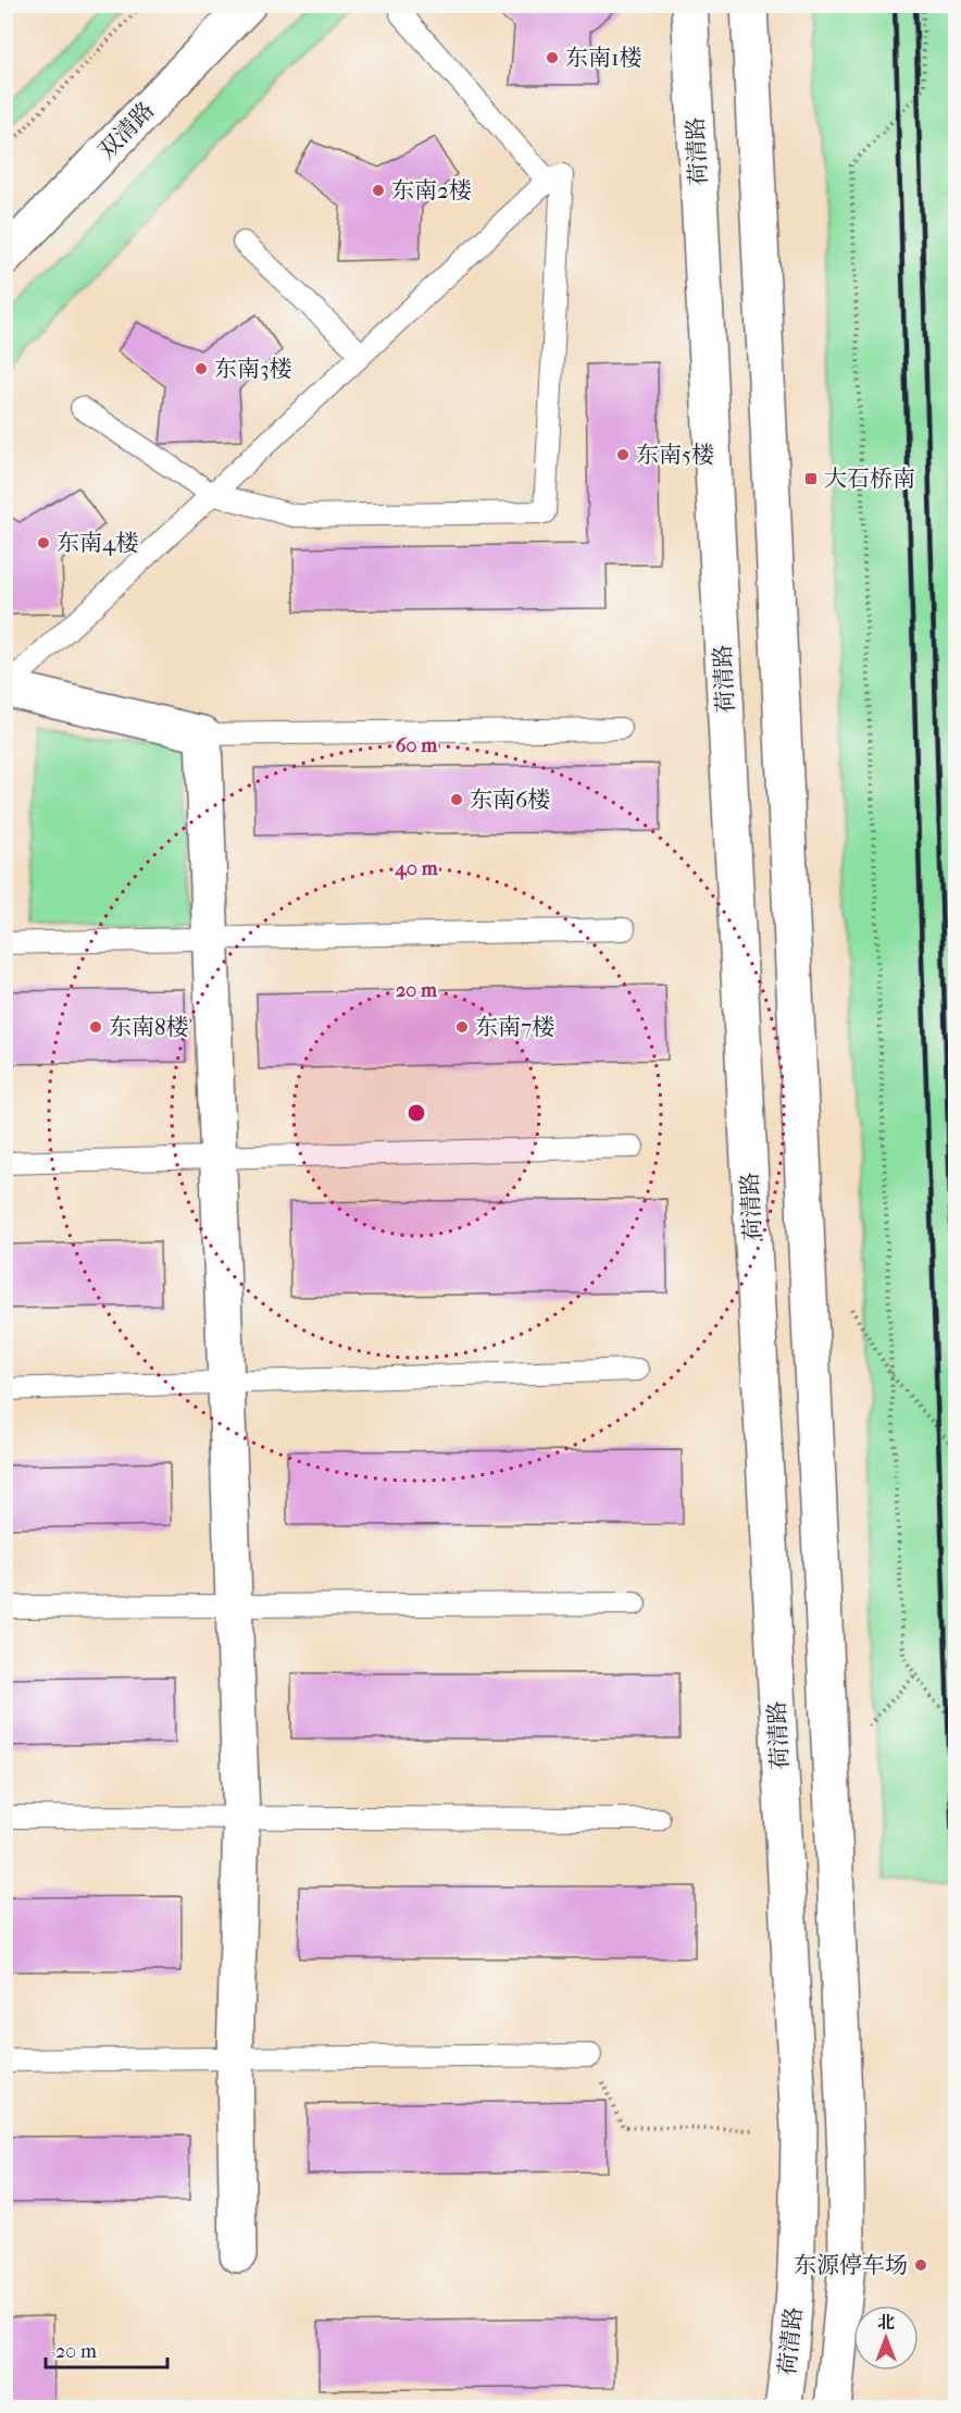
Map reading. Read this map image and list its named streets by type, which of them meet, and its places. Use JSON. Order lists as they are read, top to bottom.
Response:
{
  "streets": {
    "main road": ["双清路", "荷清路"]
  },
  "places": {
    "other": [
      "东南1楼",
      "东南2楼",
      "东南3楼",
      "东南5楼",
      "东南4楼",
      "东南6楼",
      "东南8楼",
      "东南7楼",
      "东源停车场"
    ],
    "transit": ["大石桥南"]
  },
  "scale_bar": "20 m",
  "north": "top",
  "rings": ["60 m", "40 m", "20 m"]
}
